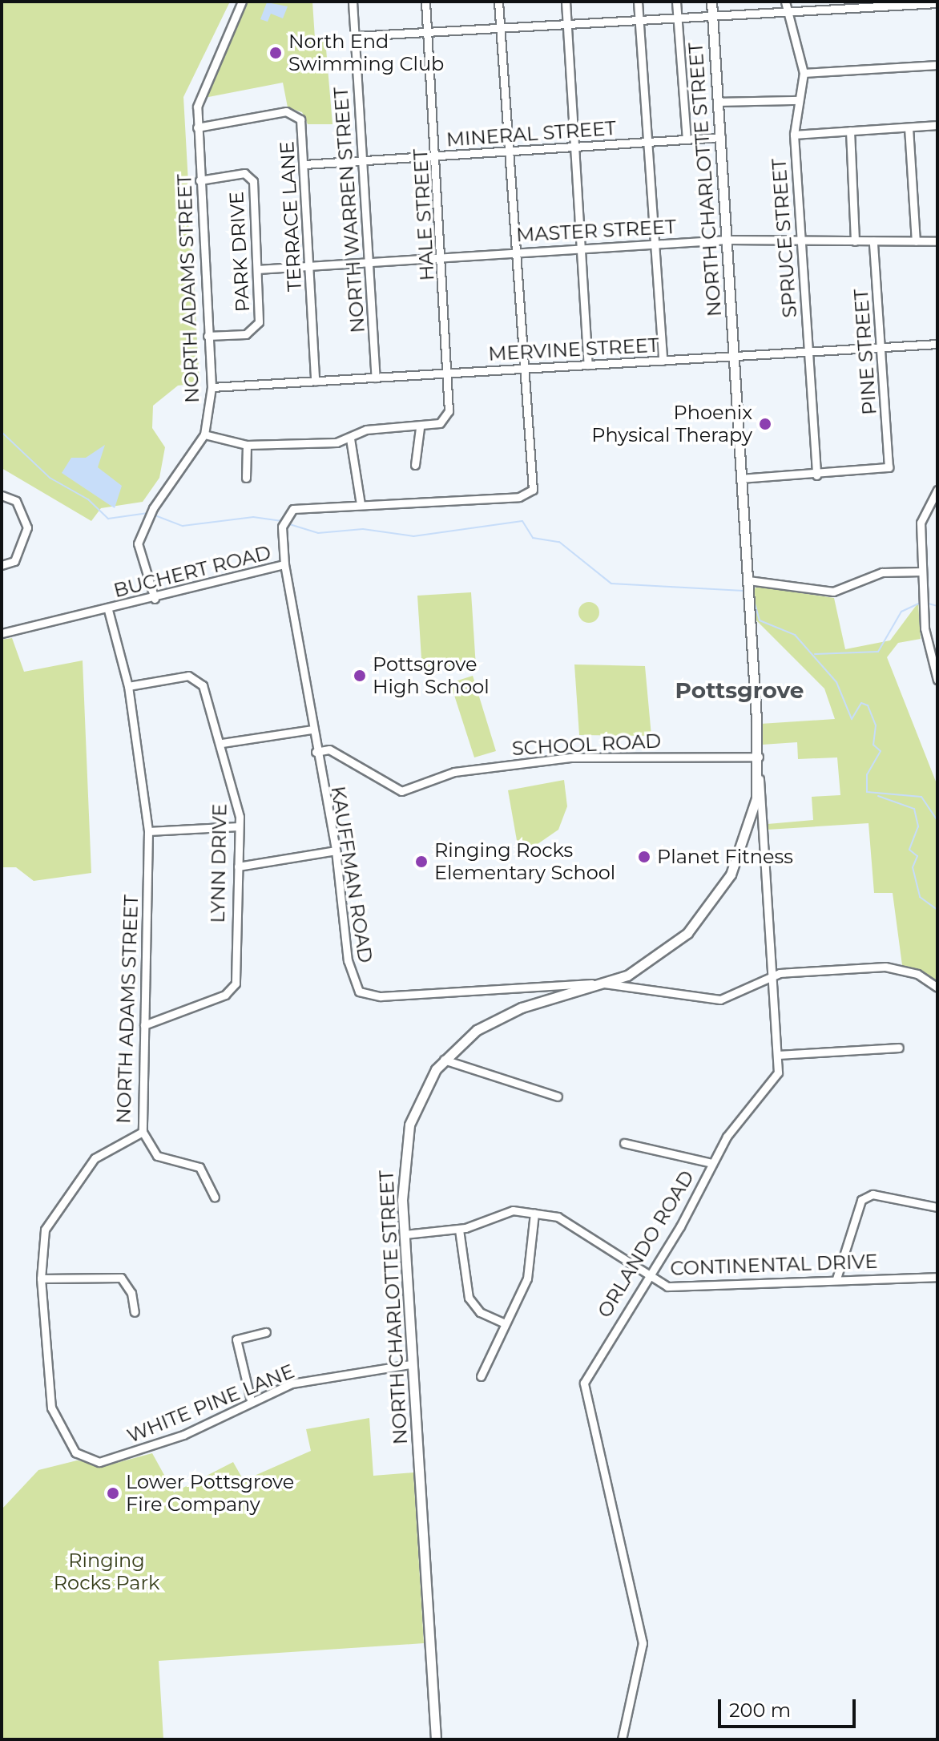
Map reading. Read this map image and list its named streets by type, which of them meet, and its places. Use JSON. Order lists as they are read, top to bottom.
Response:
{
  "streets": {
    "main road": ["NORTH CHARLOTTE STREET"],
    "street": [
      "MINERAL STREET",
      "NORTH WARREN STREET",
      "HALE STREET",
      "TERRACE LANE",
      "MASTER STREET",
      "SPRUCE STREET",
      "PARK DRIVE",
      "NORTH ADAMS STREET",
      "MERVINE STREET",
      "PINE STREET",
      "BUCHERT ROAD",
      "SCHOOL ROAD",
      "LYNN DRIVE",
      "KAUFFMAN ROAD",
      "ORLANDO ROAD",
      "CONTINENTAL DRIVE",
      "WHITE PINE LANE"
    ]
  },
  "crossings": [
    ["MINERAL STREET", "NORTH CHARLOTTE STREET"],
    ["MINERAL STREET", "NORTH WARREN STREET"],
    ["MINERAL STREET", "HALE STREET"],
    ["MINERAL STREET", "TERRACE LANE"],
    ["NORTH CHARLOTTE STREET", "MASTER STREET"],
    ["NORTH CHARLOTTE STREET", "MERVINE STREET"],
    ["NORTH CHARLOTTE STREET", "SCHOOL ROAD"],
    ["NORTH CHARLOTTE STREET", "KAUFFMAN ROAD"],
    ["NORTH CHARLOTTE STREET", "ORLANDO ROAD"],
    ["NORTH CHARLOTTE STREET", "CONTINENTAL DRIVE"],
    ["NORTH CHARLOTTE STREET", "WHITE PINE LANE"],
    ["NORTH WARREN STREET", "MASTER STREET"],
    ["NORTH WARREN STREET", "MERVINE STREET"],
    ["HALE STREET", "MASTER STREET"],
    ["HALE STREET", "MERVINE STREET"],
    ["TERRACE LANE", "MASTER STREET"],
    ["TERRACE LANE", "NORTH ADAMS STREET"],
    ["TERRACE LANE", "MERVINE STREET"],
    ["MASTER STREET", "SPRUCE STREET"],
    ["MASTER STREET", "PARK DRIVE"],
    ["MASTER STREET", "PINE STREET"],
    ["SPRUCE STREET", "MERVINE STREET"],
    ["SPRUCE STREET", "PINE STREET"],
    ["PARK DRIVE", "NORTH ADAMS STREET"],
    ["NORTH ADAMS STREET", "MERVINE STREET"],
    ["NORTH ADAMS STREET", "BUCHERT ROAD"],
    ["NORTH ADAMS STREET", "LYNN DRIVE"],
    ["NORTH ADAMS STREET", "WHITE PINE LANE"],
    ["MERVINE STREET", "PINE STREET"],
    ["MERVINE STREET", "BUCHERT ROAD"],
    ["BUCHERT ROAD", "KAUFFMAN ROAD"],
    ["SCHOOL ROAD", "KAUFFMAN ROAD"],
    ["KAUFFMAN ROAD", "ORLANDO ROAD"],
    ["ORLANDO ROAD", "CONTINENTAL DRIVE"]
  ],
  "districts": ["Pottsgrove"],
  "parks": ["Ringing Rocks Park"],
  "places": [
    "North End Swimming Club",
    "Phoenix Physical Therapy",
    "Pottsgrove High School",
    "Planet Fitness",
    "Ringing Rocks Elementary School",
    "Lower Pottsgrove Fire Company"
  ],
  "scale_bar": "200 m"
}
